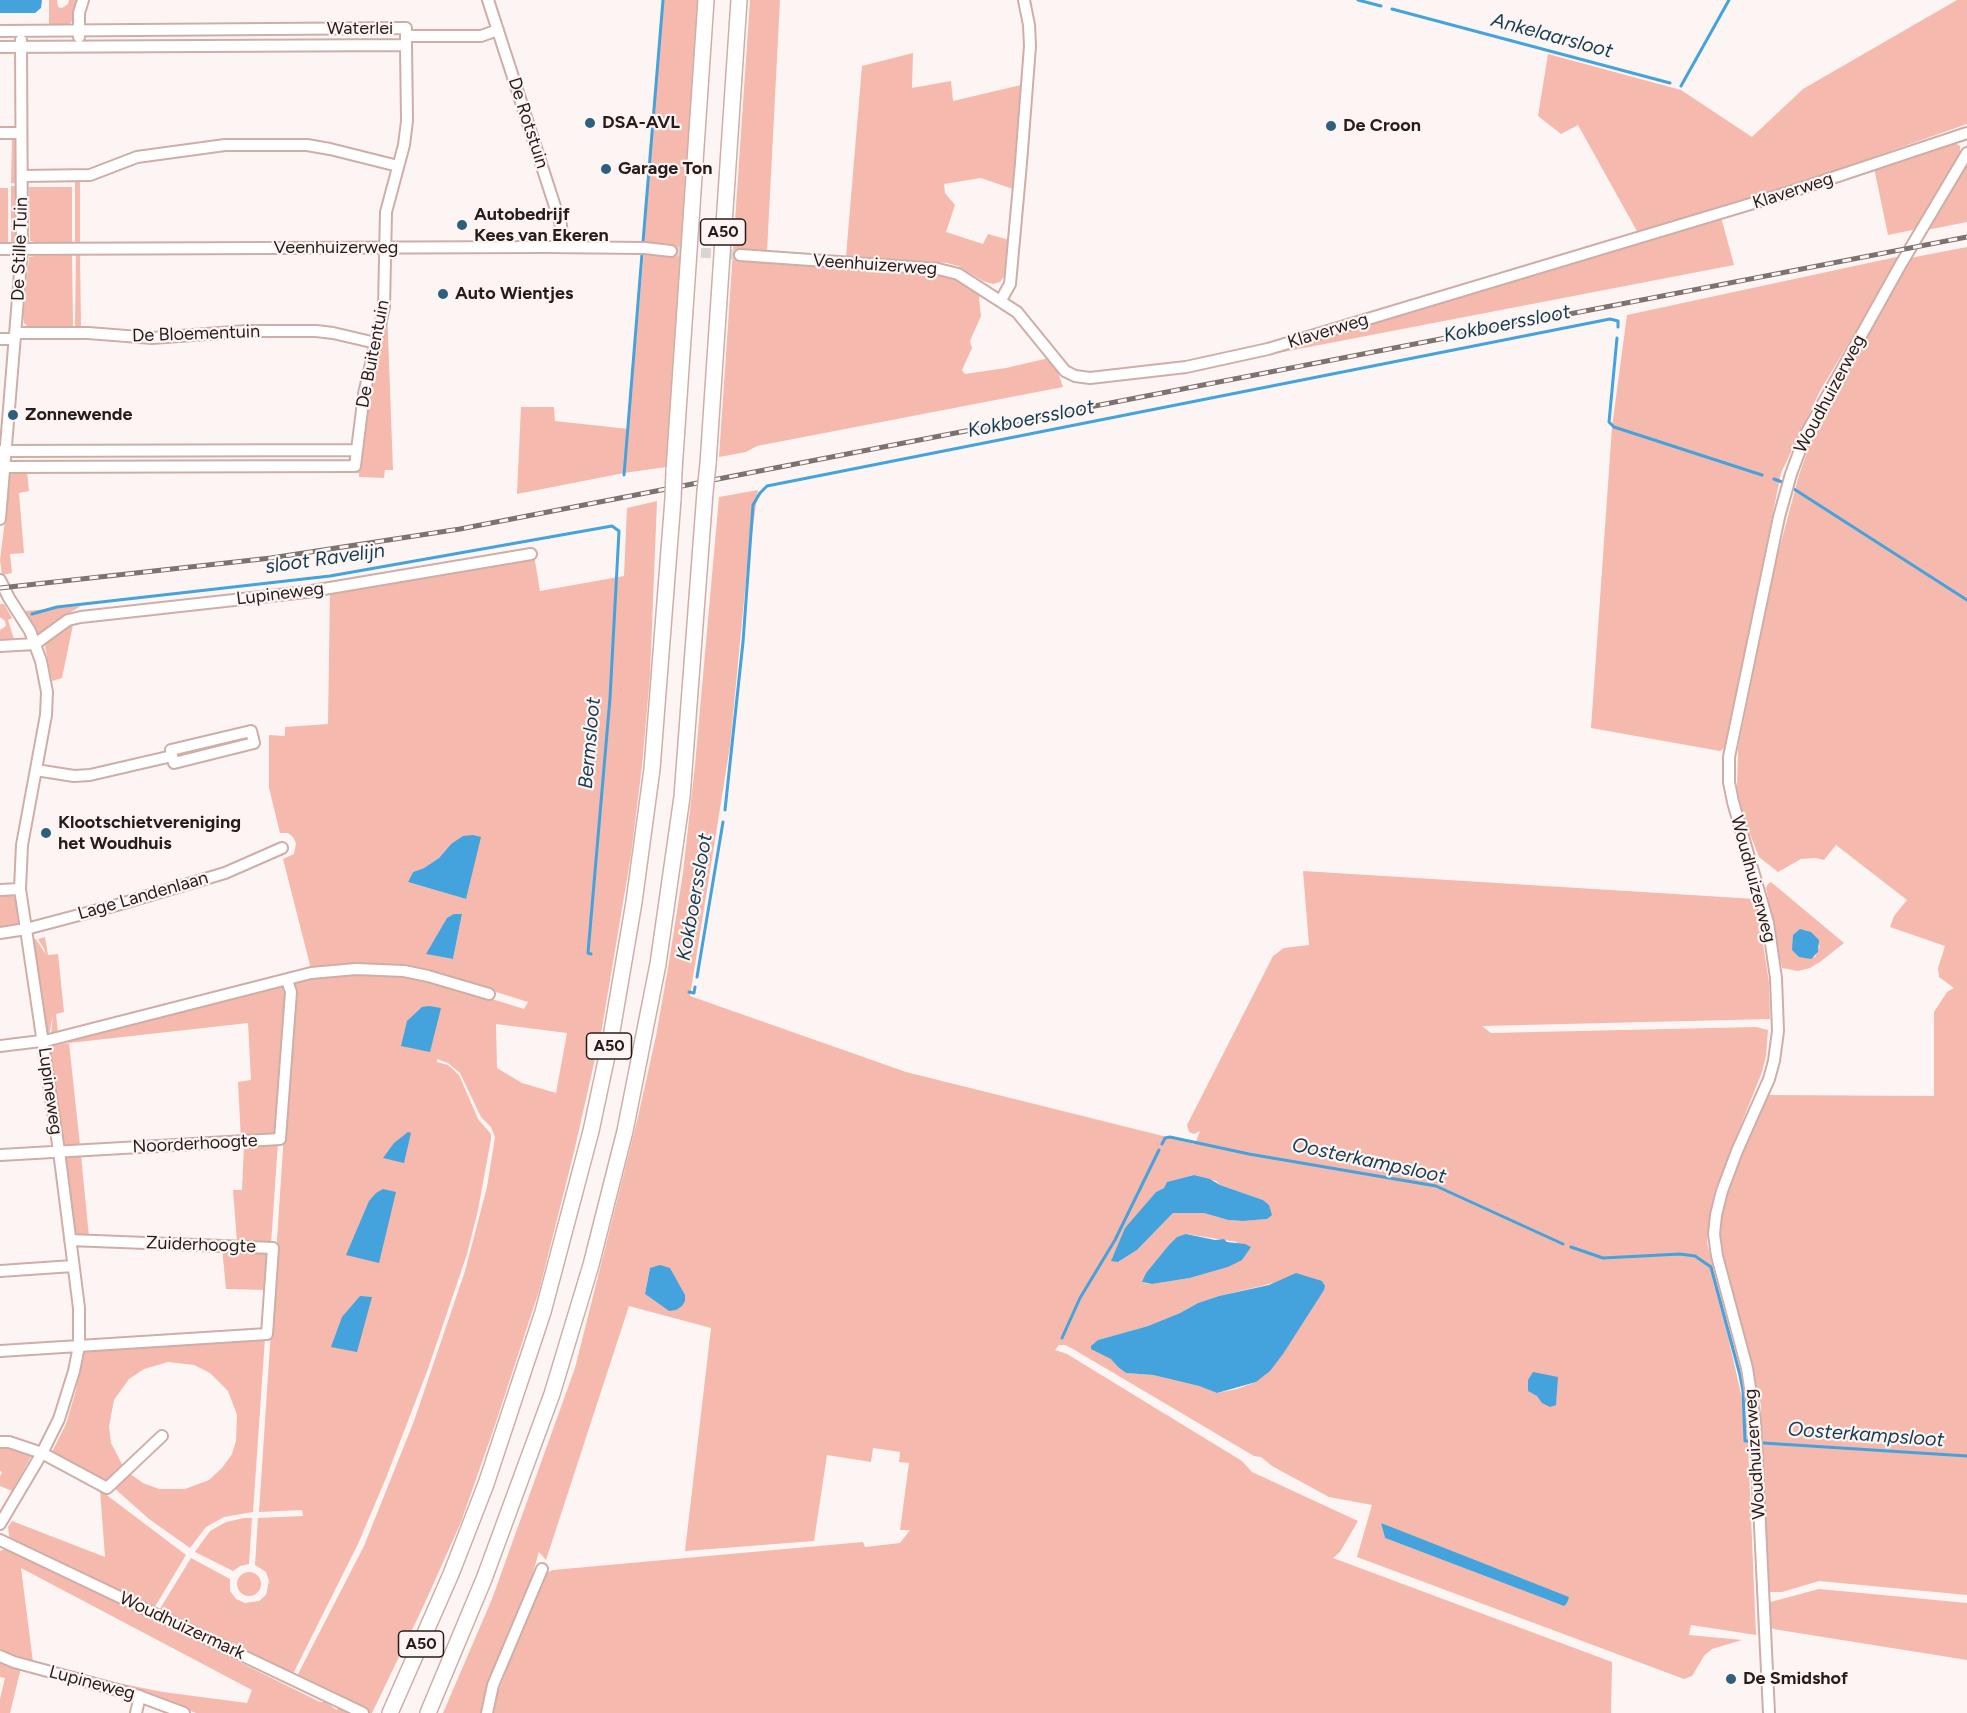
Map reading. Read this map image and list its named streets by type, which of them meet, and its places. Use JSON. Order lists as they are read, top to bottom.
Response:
{
  "streets": {
    "highway": ["A50"],
    "street": [
      "Waterlei",
      "De Rotstuin",
      "Klaverweg",
      "Veenhuizerweg",
      "De Stille Tuin",
      "De Bloementuin",
      "De Buitentuin",
      "Woudhuizerweg",
      "Lupineweg",
      "Lage Landenlaan",
      "Noorderhoogte",
      "Zuiderhoogte",
      "Woudhuizermark"
    ]
  },
  "crossings": [
    ["Waterlei", "De Stille Tuin"],
    ["Waterlei", "De Buitentuin"],
    ["De Rotstuin", "Veenhuizerweg"],
    ["Klaverweg", "Veenhuizerweg"],
    ["Veenhuizerweg", "De Stille Tuin"],
    ["Veenhuizerweg", "De Buitentuin"],
    ["De Stille Tuin", "De Bloementuin"],
    ["De Bloementuin", "De Buitentuin"],
    ["Lupineweg", "Lage Landenlaan"],
    ["Lupineweg", "Noorderhoogte"],
    ["Lupineweg", "Zuiderhoogte"]
  ],
  "water": [
    "Ankelaarsloot",
    "Kokboerssloot",
    "sloot Ravelijn",
    "Bermsloot",
    "Oosterkampsloot"
  ],
  "places": [
    "DSA-AVL",
    "De Croon",
    "Garage Ton",
    "Autobedrijf Kees van Ekeren",
    "Auto Wientjes",
    "Zonnewende",
    "Klootschietvereniging het Woudhuis",
    "De Smidshof"
  ]
}
